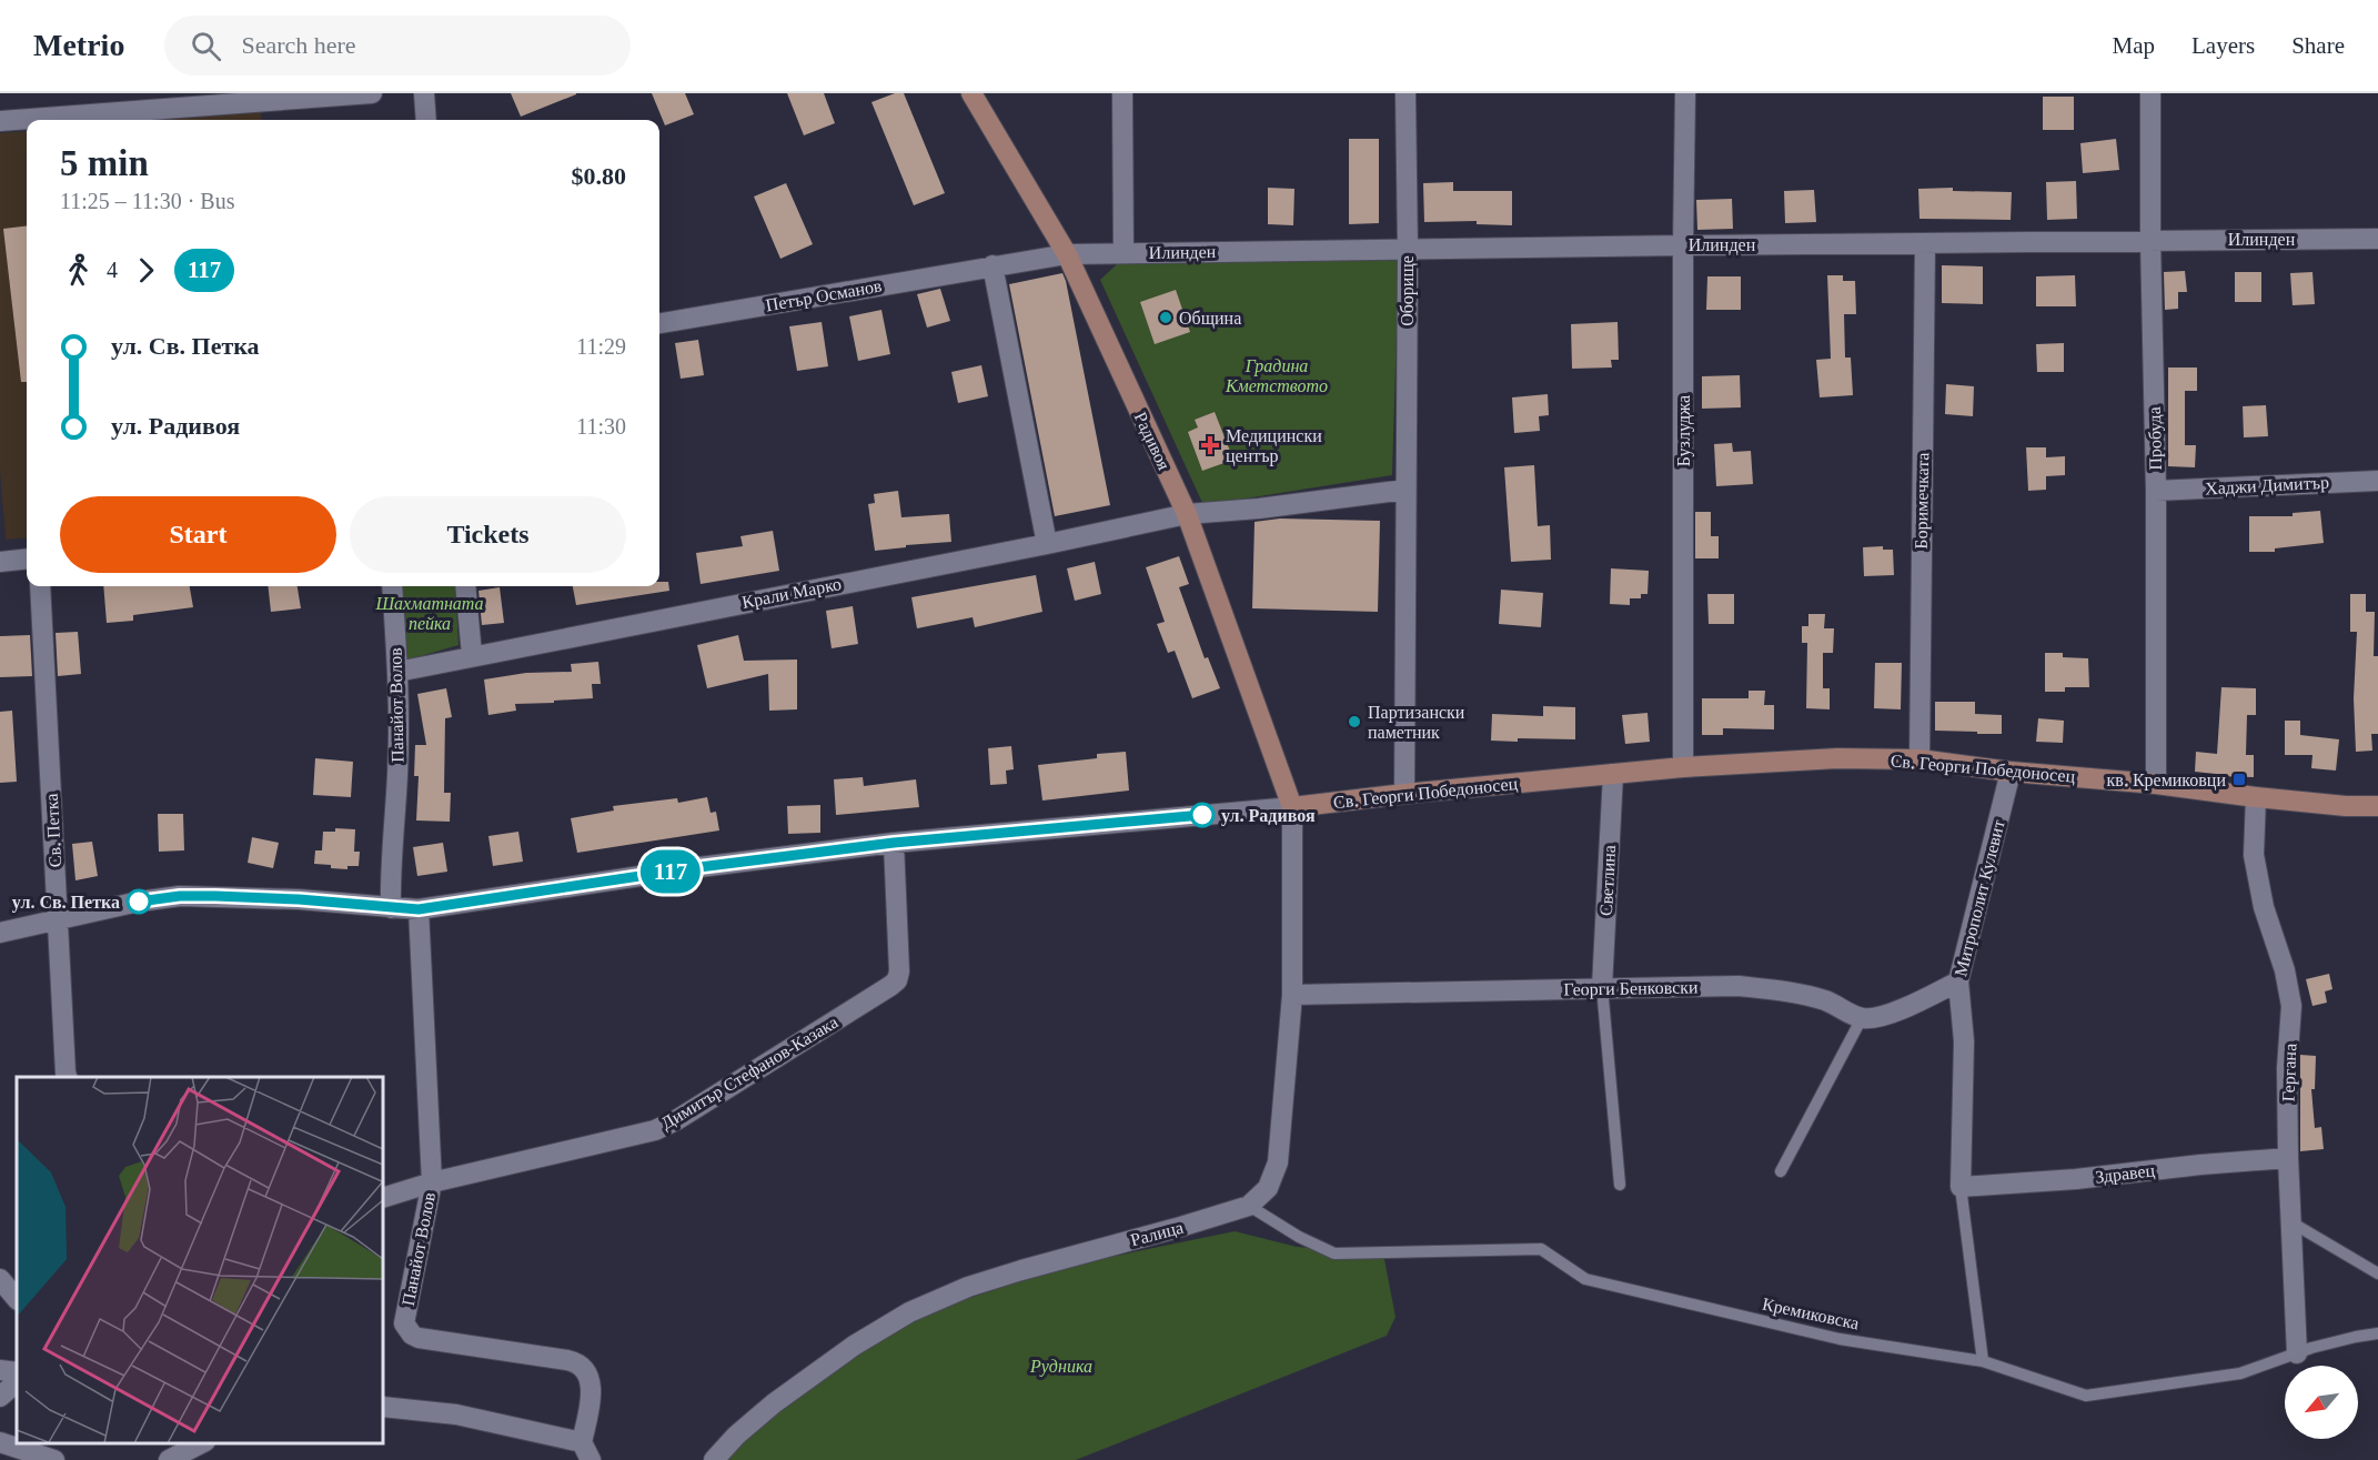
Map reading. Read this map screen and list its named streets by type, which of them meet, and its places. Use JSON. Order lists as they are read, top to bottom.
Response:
{
  "streets": {
    "street": [
      "Илинден",
      "Оборище",
      "Петър Османов",
      "Бузлуджа",
      "Пробуда",
      "Радивоя",
      "Хаджи Димитър",
      "Боримечката",
      "Крали Марко",
      "Панайот Волов",
      "Св. Георги Победоносец",
      "Св. Петка",
      "Светлина",
      "Митрополит Кулевит",
      "Георги Бенковски",
      "Димитър Стефанов-Казака",
      "Гергана",
      "Здравец",
      "Ралица"
    ],
    "lane": ["Кремиковска"]
  },
  "crossings": [
    ["Илинден", "Оборище"],
    ["Илинден", "Петър Османов"],
    ["Илинден", "Бузлуджа"],
    ["Илинден", "Пробуда"],
    ["Илинден", "Радивоя"],
    ["Илинден", "Боримечката"],
    ["Оборище", "Св. Георги Победоносец"],
    ["Петър Османов", "Радивоя"],
    ["Бузлуджа", "Св. Георги Победоносец"],
    ["Пробуда", "Хаджи Димитър"],
    ["Пробуда", "Св. Георги Победоносец"],
    ["Радивоя", "Крали Марко"],
    ["Радивоя", "Св. Георги Победоносец"],
    ["Боримечката", "Св. Георги Победоносец"],
    ["Крали Марко", "Панайот Волов"],
    ["Панайот Волов", "Св. Георги Победоносец"],
    ["Панайот Волов", "Димитър Стефанов-Казака"],
    ["Св. Георги Победоносец", "Св. Петка"],
    ["Св. Георги Победоносец", "Светлина"],
    ["Св. Георги Победоносец", "Митрополит Кулевит"],
    ["Св. Георги Победоносец", "Димитър Стефанов-Казака"],
    ["Св. Георги Победоносец", "Гергана"],
    ["Светлина", "Георги Бенковски"],
    ["Митрополит Кулевит", "Здравец"],
    ["Гергана", "Здравец"],
    ["Гергана", "Кремиковска"],
    ["Ралица", "Кремиковска"]
  ],
  "parks": ["Градина Кметството", "Шахматната пейка", "Рудника"],
  "places": {
    "other": [
      "Община",
      "Партизански паметник",
      "ул. Радивоя",
      "ул. Св. Петка"
    ],
    "health": ["Медицински център"],
    "transit": ["кв. Кремиковци"]
  },
  "lines": ["bus line 117"],
  "north": "bottom left",
  "page": {
    "header": "Metrio",
    "search": "Search here",
    "nav": ["Map", "Layers", "Share"],
    "on_map": "117",
    "heading": ["5 min", "11:25 – 11:30 · Bus", "$0.80"],
    "legs": ["4", "117"],
    "list": [
      {
        "name": "ул. Св. Петка",
        "value": "11:29"
      },
      {
        "name": "ул. Радивоя",
        "value": "11:30"
      }
    ],
    "buttons": ["Start", "Tickets"]
  }
}
